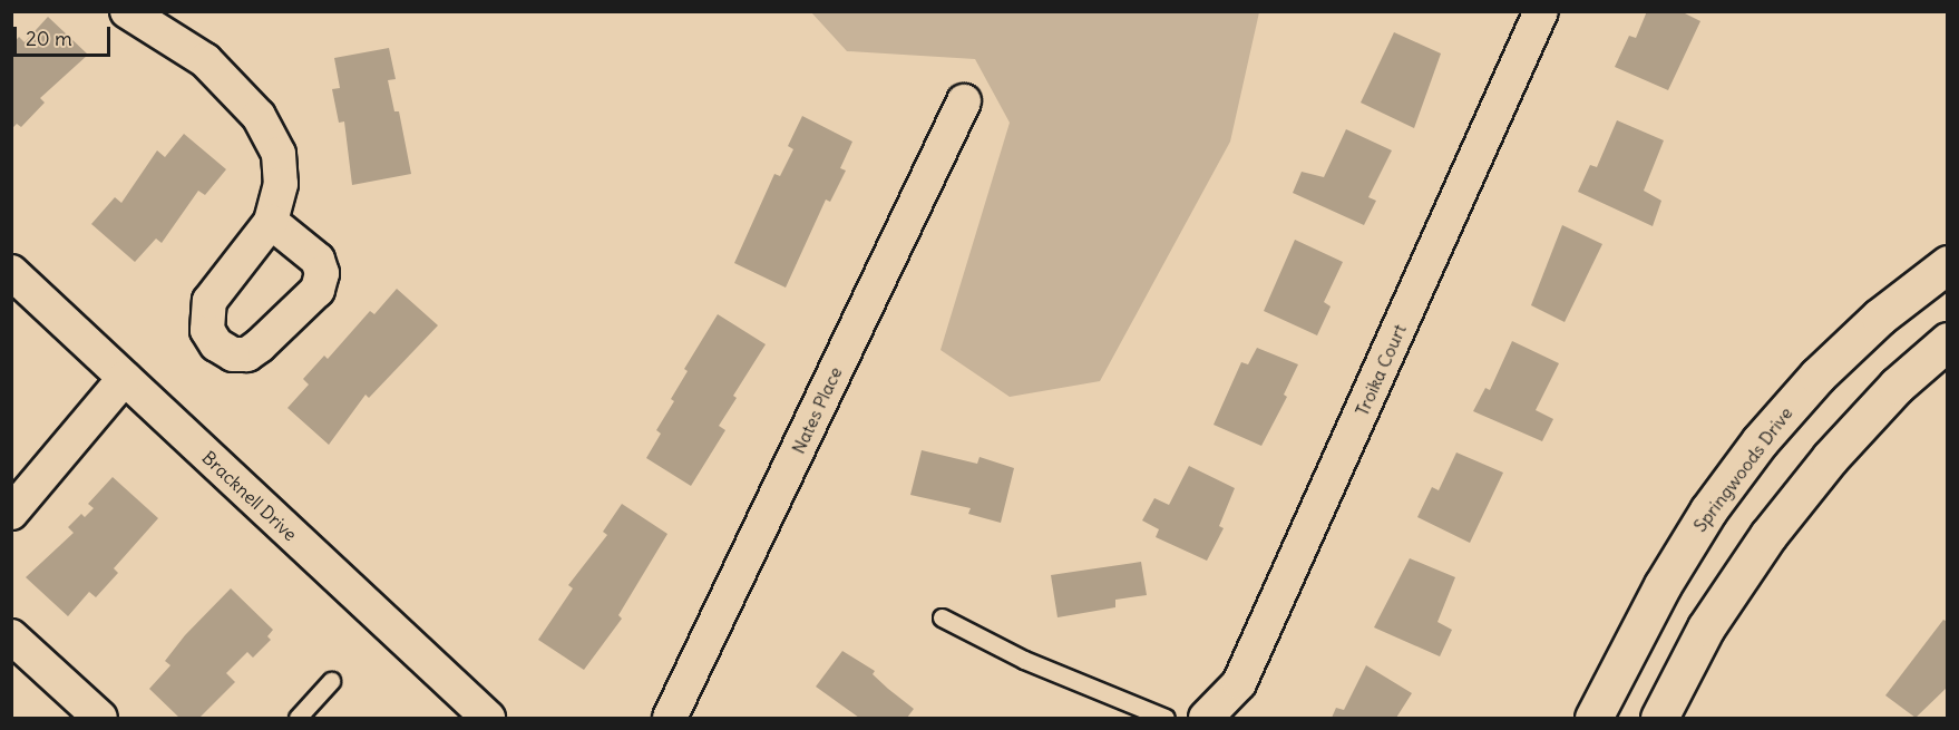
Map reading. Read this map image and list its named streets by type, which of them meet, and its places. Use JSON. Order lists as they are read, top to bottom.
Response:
{
  "streets": {
    "street": [
      "Troika Court",
      "Nates Place",
      "Springwoods Drive",
      "Bracknell Drive"
    ]
  },
  "scale_bar": "20 m"
}
